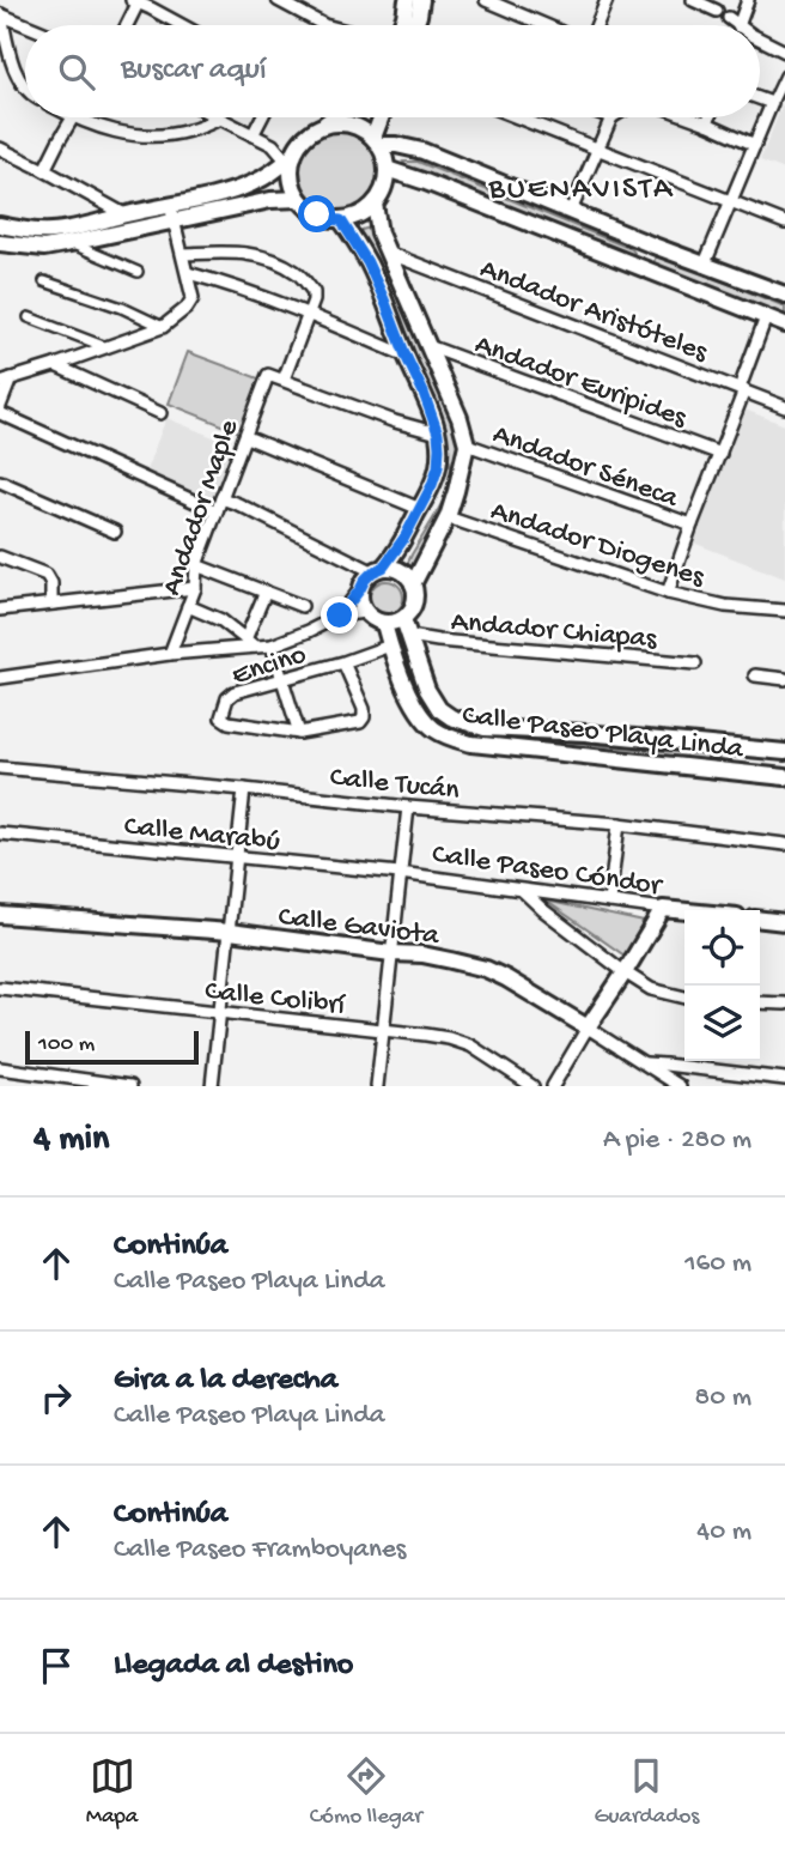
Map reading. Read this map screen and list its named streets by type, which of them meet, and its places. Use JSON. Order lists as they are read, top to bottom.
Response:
{
  "streets": {
    "street": [
      "Andador Aristóteles",
      "Andador Euripides",
      "Andador Séneca",
      "Andador Maple",
      "Andador Diogenes",
      "Andador Chiapas",
      "Encino",
      "Calle Paseo Playa Linda",
      "Calle Tucán",
      "Calle Marabú",
      "Calle Paseo Cóndor",
      "Calle Gaviota",
      "Calle Colibrí"
    ]
  },
  "crossings": [
    ["Andador Chiapas", "Calle Paseo Playa Linda"],
    ["Encino", "Calle Paseo Playa Linda"],
    ["Calle Marabú", "Calle Paseo Cóndor"]
  ],
  "districts": ["BUENAVISTA"],
  "scale_bar": "100 m",
  "page": {
    "search": "Buscar aquí",
    "scale": "100 m",
    "heading": ["4 min", "A pie · 280 m"],
    "list": [
      ["Continúa", "Calle Paseo Playa Linda", "160 m"],
      ["Gira a la derecha", "Calle Paseo Playa Linda", "80 m"],
      ["Continúa", "Calle Paseo Framboyanes", "40 m"],
      "Llegada al destino"
    ],
    "nav": ["Mapa", "Cómo llegar", "Guardados"]
  }
}
